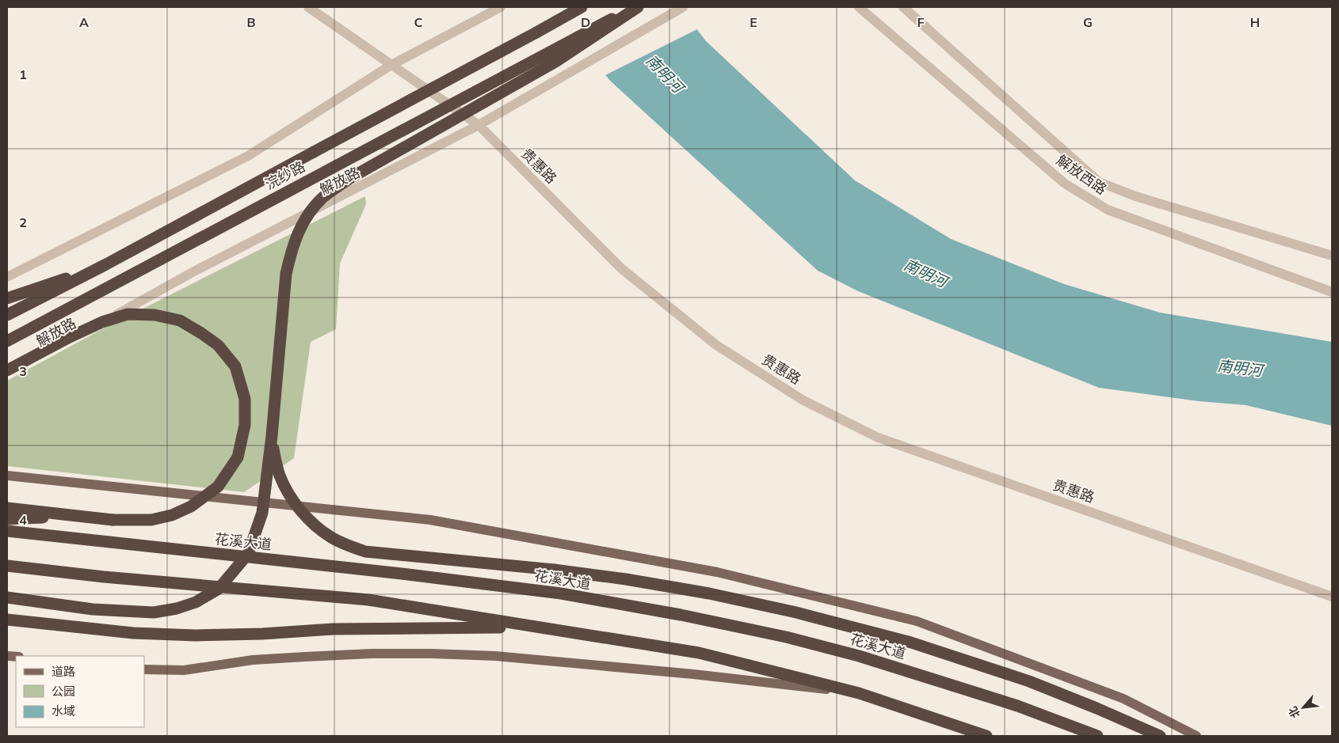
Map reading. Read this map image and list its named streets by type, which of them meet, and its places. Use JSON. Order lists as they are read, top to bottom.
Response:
{
  "streets": {
    "highway": ["浣纱路", "花溪大道"],
    "street": ["贵惠路", "解放西路", "解放路"]
  },
  "crossings": [
    ["贵惠路", "解放路"]
  ],
  "water": ["南明河"],
  "legend": ["道路", "公园", "水域"],
  "north": "bottom left",
  "grid": {
    "columns": [
      "A",
      "B",
      "C",
      "D",
      "E",
      "F",
      "G",
      "H"
    ],
    "rows": [
      "1",
      "2",
      "3",
      "4"
    ]
  }
}
